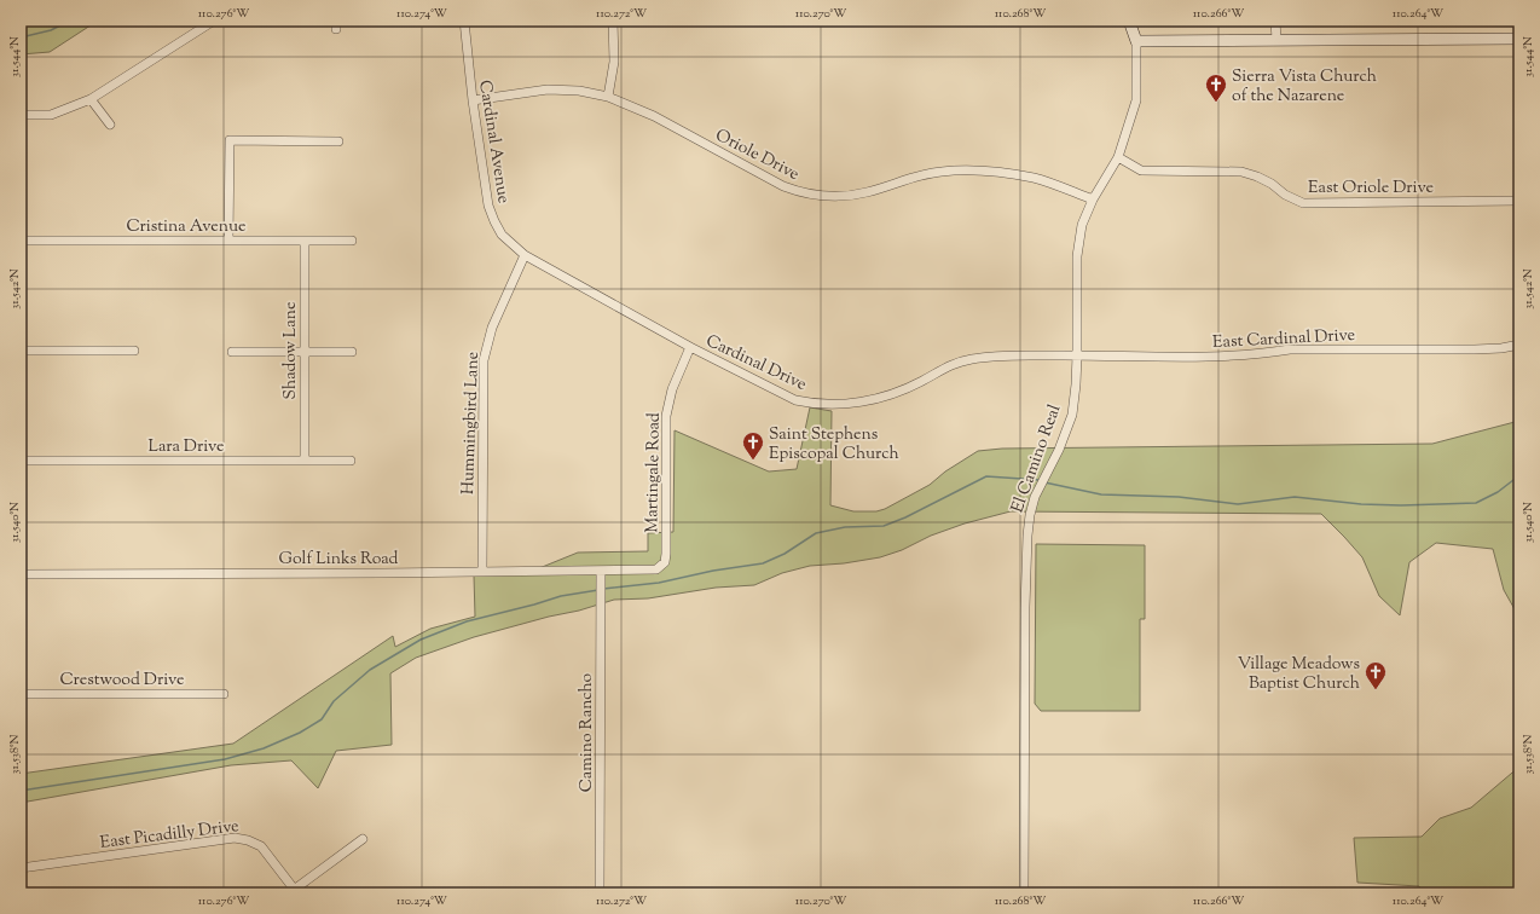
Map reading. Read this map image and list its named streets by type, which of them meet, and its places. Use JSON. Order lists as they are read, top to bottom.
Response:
{
  "streets": {
    "street": [
      "Cardinal Avenue",
      "Oriole Drive",
      "East Oriole Drive",
      "Cristina Avenue",
      "East Cardinal Drive",
      "Shadow Lane",
      "Cardinal Drive",
      "Hummingbird Lane",
      "Lara Drive",
      "El Camino Real",
      "Martingale Road",
      "Golf Links Road",
      "Crestwood Drive",
      "Camino Rancho",
      "East Picadilly Drive"
    ]
  },
  "crossings": [
    ["Cardinal Avenue", "Oriole Drive"],
    ["Cardinal Avenue", "Cardinal Drive"],
    ["Cardinal Avenue", "Hummingbird Lane"],
    ["Oriole Drive", "El Camino Real"],
    ["East Oriole Drive", "El Camino Real"],
    ["Cristina Avenue", "Shadow Lane"],
    ["East Cardinal Drive", "Cardinal Drive"],
    ["East Cardinal Drive", "El Camino Real"],
    ["Shadow Lane", "Lara Drive"],
    ["Cardinal Drive", "Hummingbird Lane"],
    ["Cardinal Drive", "El Camino Real"],
    ["Cardinal Drive", "Martingale Road"],
    ["Hummingbird Lane", "Golf Links Road"],
    ["Martingale Road", "Golf Links Road"],
    ["Golf Links Road", "Camino Rancho"]
  ],
  "places": {
    "church": ["Sierra Vista Church of the Nazarene", "Saint Stephens Episcopal Church", "Village Meadows Baptist Church"]
  },
  "coordinates": [
    "110.276°W",
    "110.274°W",
    "110.272°W",
    "110.270°W",
    "110.268°W",
    "110.266°W",
    "110.264°W",
    "31.544°N",
    "31.542°N",
    "31.540°N",
    "31.538°N"
  ]
}
